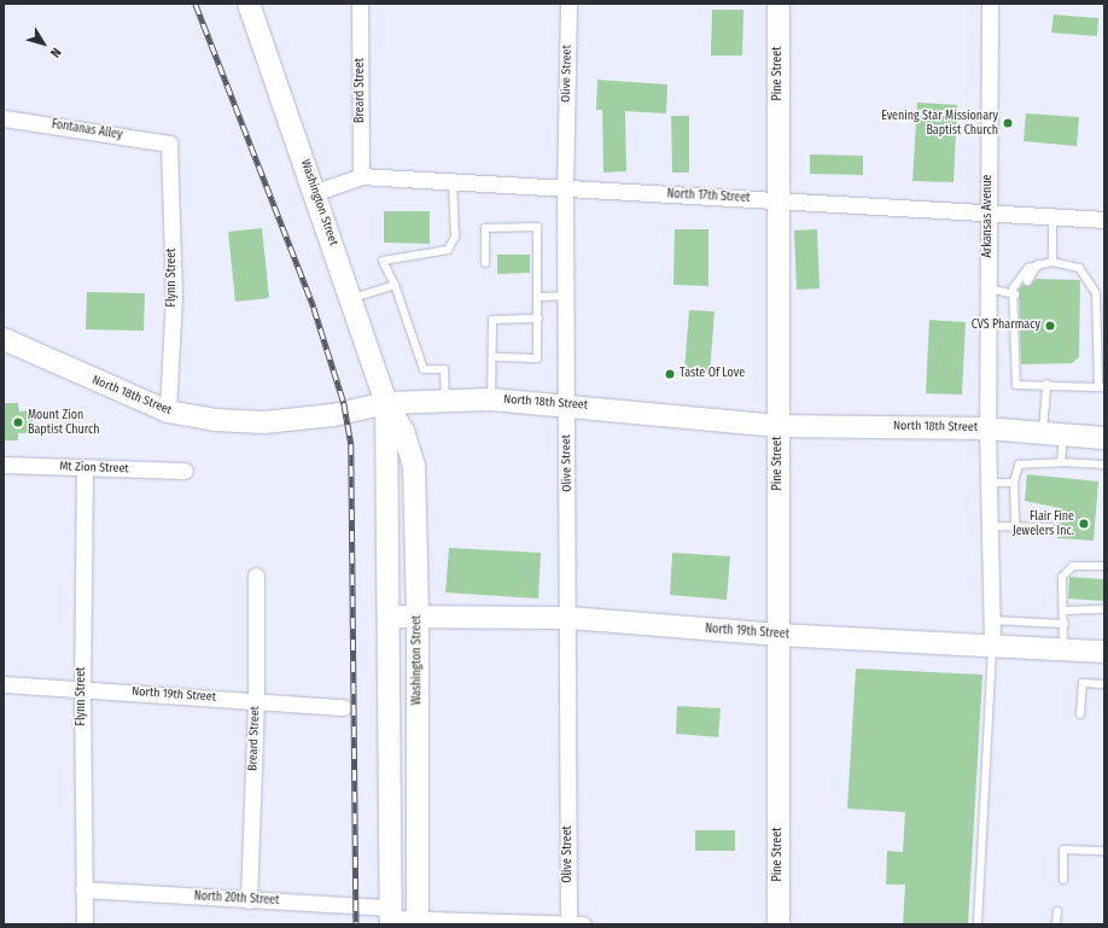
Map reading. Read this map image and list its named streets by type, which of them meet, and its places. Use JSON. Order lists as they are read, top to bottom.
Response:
{
  "streets": {
    "street": [
      "Olive Street",
      "Pine Street",
      "Breard Street",
      "Fontanas Alley",
      "North 17th Street",
      "Washington Street",
      "Arkansas Avenue",
      "Flynn Street",
      "North 18th Street",
      "Mt Zion Street",
      "North 19th Street",
      "North 20th Street"
    ]
  },
  "crossings": [
    ["Olive Street", "North 17th Street"],
    ["Olive Street", "North 18th Street"],
    ["Olive Street", "North 19th Street"],
    ["Olive Street", "North 20th Street"],
    ["Pine Street", "North 17th Street"],
    ["Pine Street", "North 18th Street"],
    ["Pine Street", "North 19th Street"],
    ["Breard Street", "North 17th Street"],
    ["Breard Street", "North 19th Street"],
    ["Breard Street", "North 20th Street"],
    ["Fontanas Alley", "Flynn Street"],
    ["North 17th Street", "Washington Street"],
    ["North 17th Street", "Arkansas Avenue"],
    ["Washington Street", "North 18th Street"],
    ["Washington Street", "North 19th Street"],
    ["Washington Street", "North 20th Street"],
    ["Arkansas Avenue", "North 18th Street"],
    ["Arkansas Avenue", "North 19th Street"],
    ["Flynn Street", "North 18th Street"],
    ["Flynn Street", "Mt Zion Street"],
    ["Flynn Street", "North 19th Street"],
    ["Flynn Street", "North 20th Street"]
  ],
  "places": [
    "Evening Star Missionary Baptist Church",
    "CVS Pharmacy",
    "Taste Of Love",
    "Mount Zion Baptist Church",
    "Flair Fine Jewelers Inc."
  ],
  "north": "bottom right"
}
